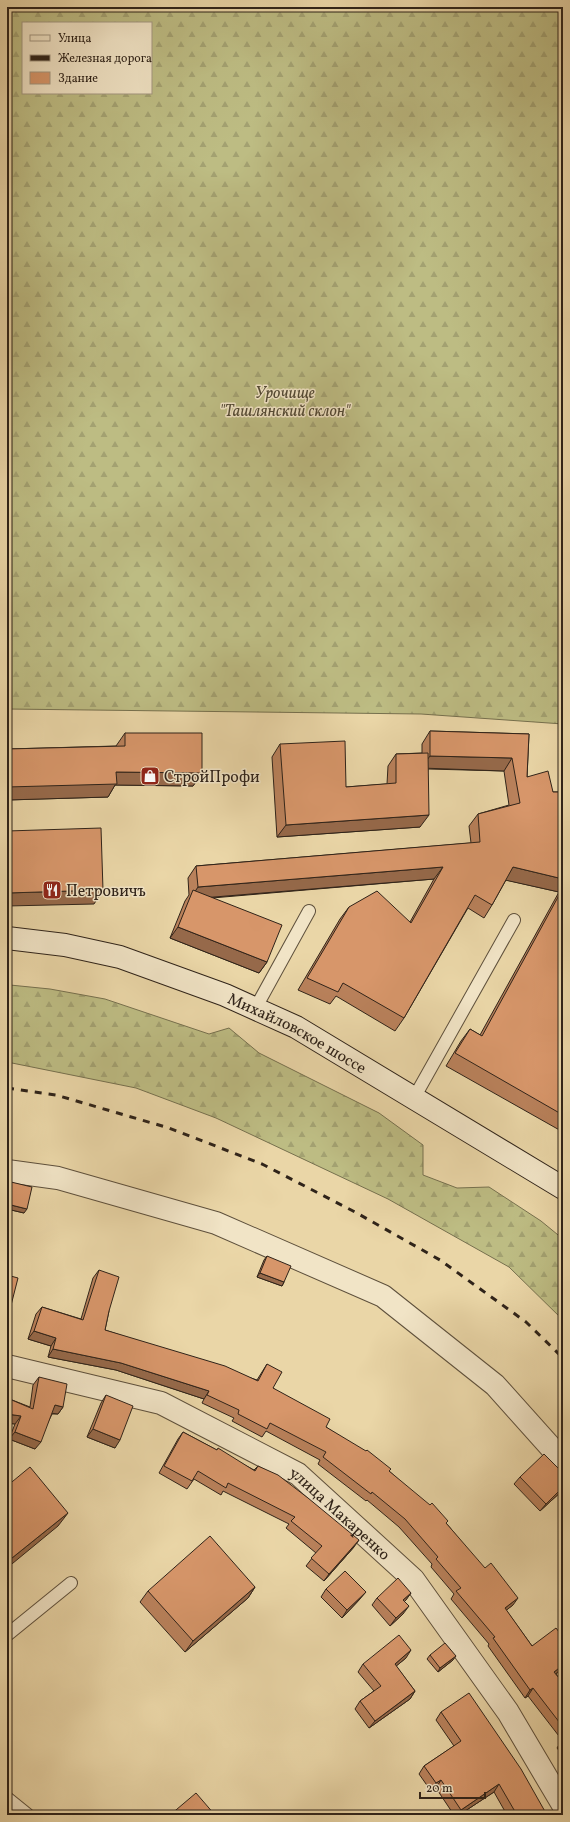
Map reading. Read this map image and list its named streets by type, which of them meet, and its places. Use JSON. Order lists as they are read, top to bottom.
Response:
{
  "streets": {
    "street": ["Михайловское шоссе", "улица Макаренко"]
  },
  "parks": ["Урочище \"Ташлянский склон\""],
  "places": {
    "shop": ["СтройПрофи"],
    "restaurant": ["Петровичъ"]
  },
  "legend": ["Улица", "Железная дорога", "Здание"],
  "scale_bar": "20 m"
}
